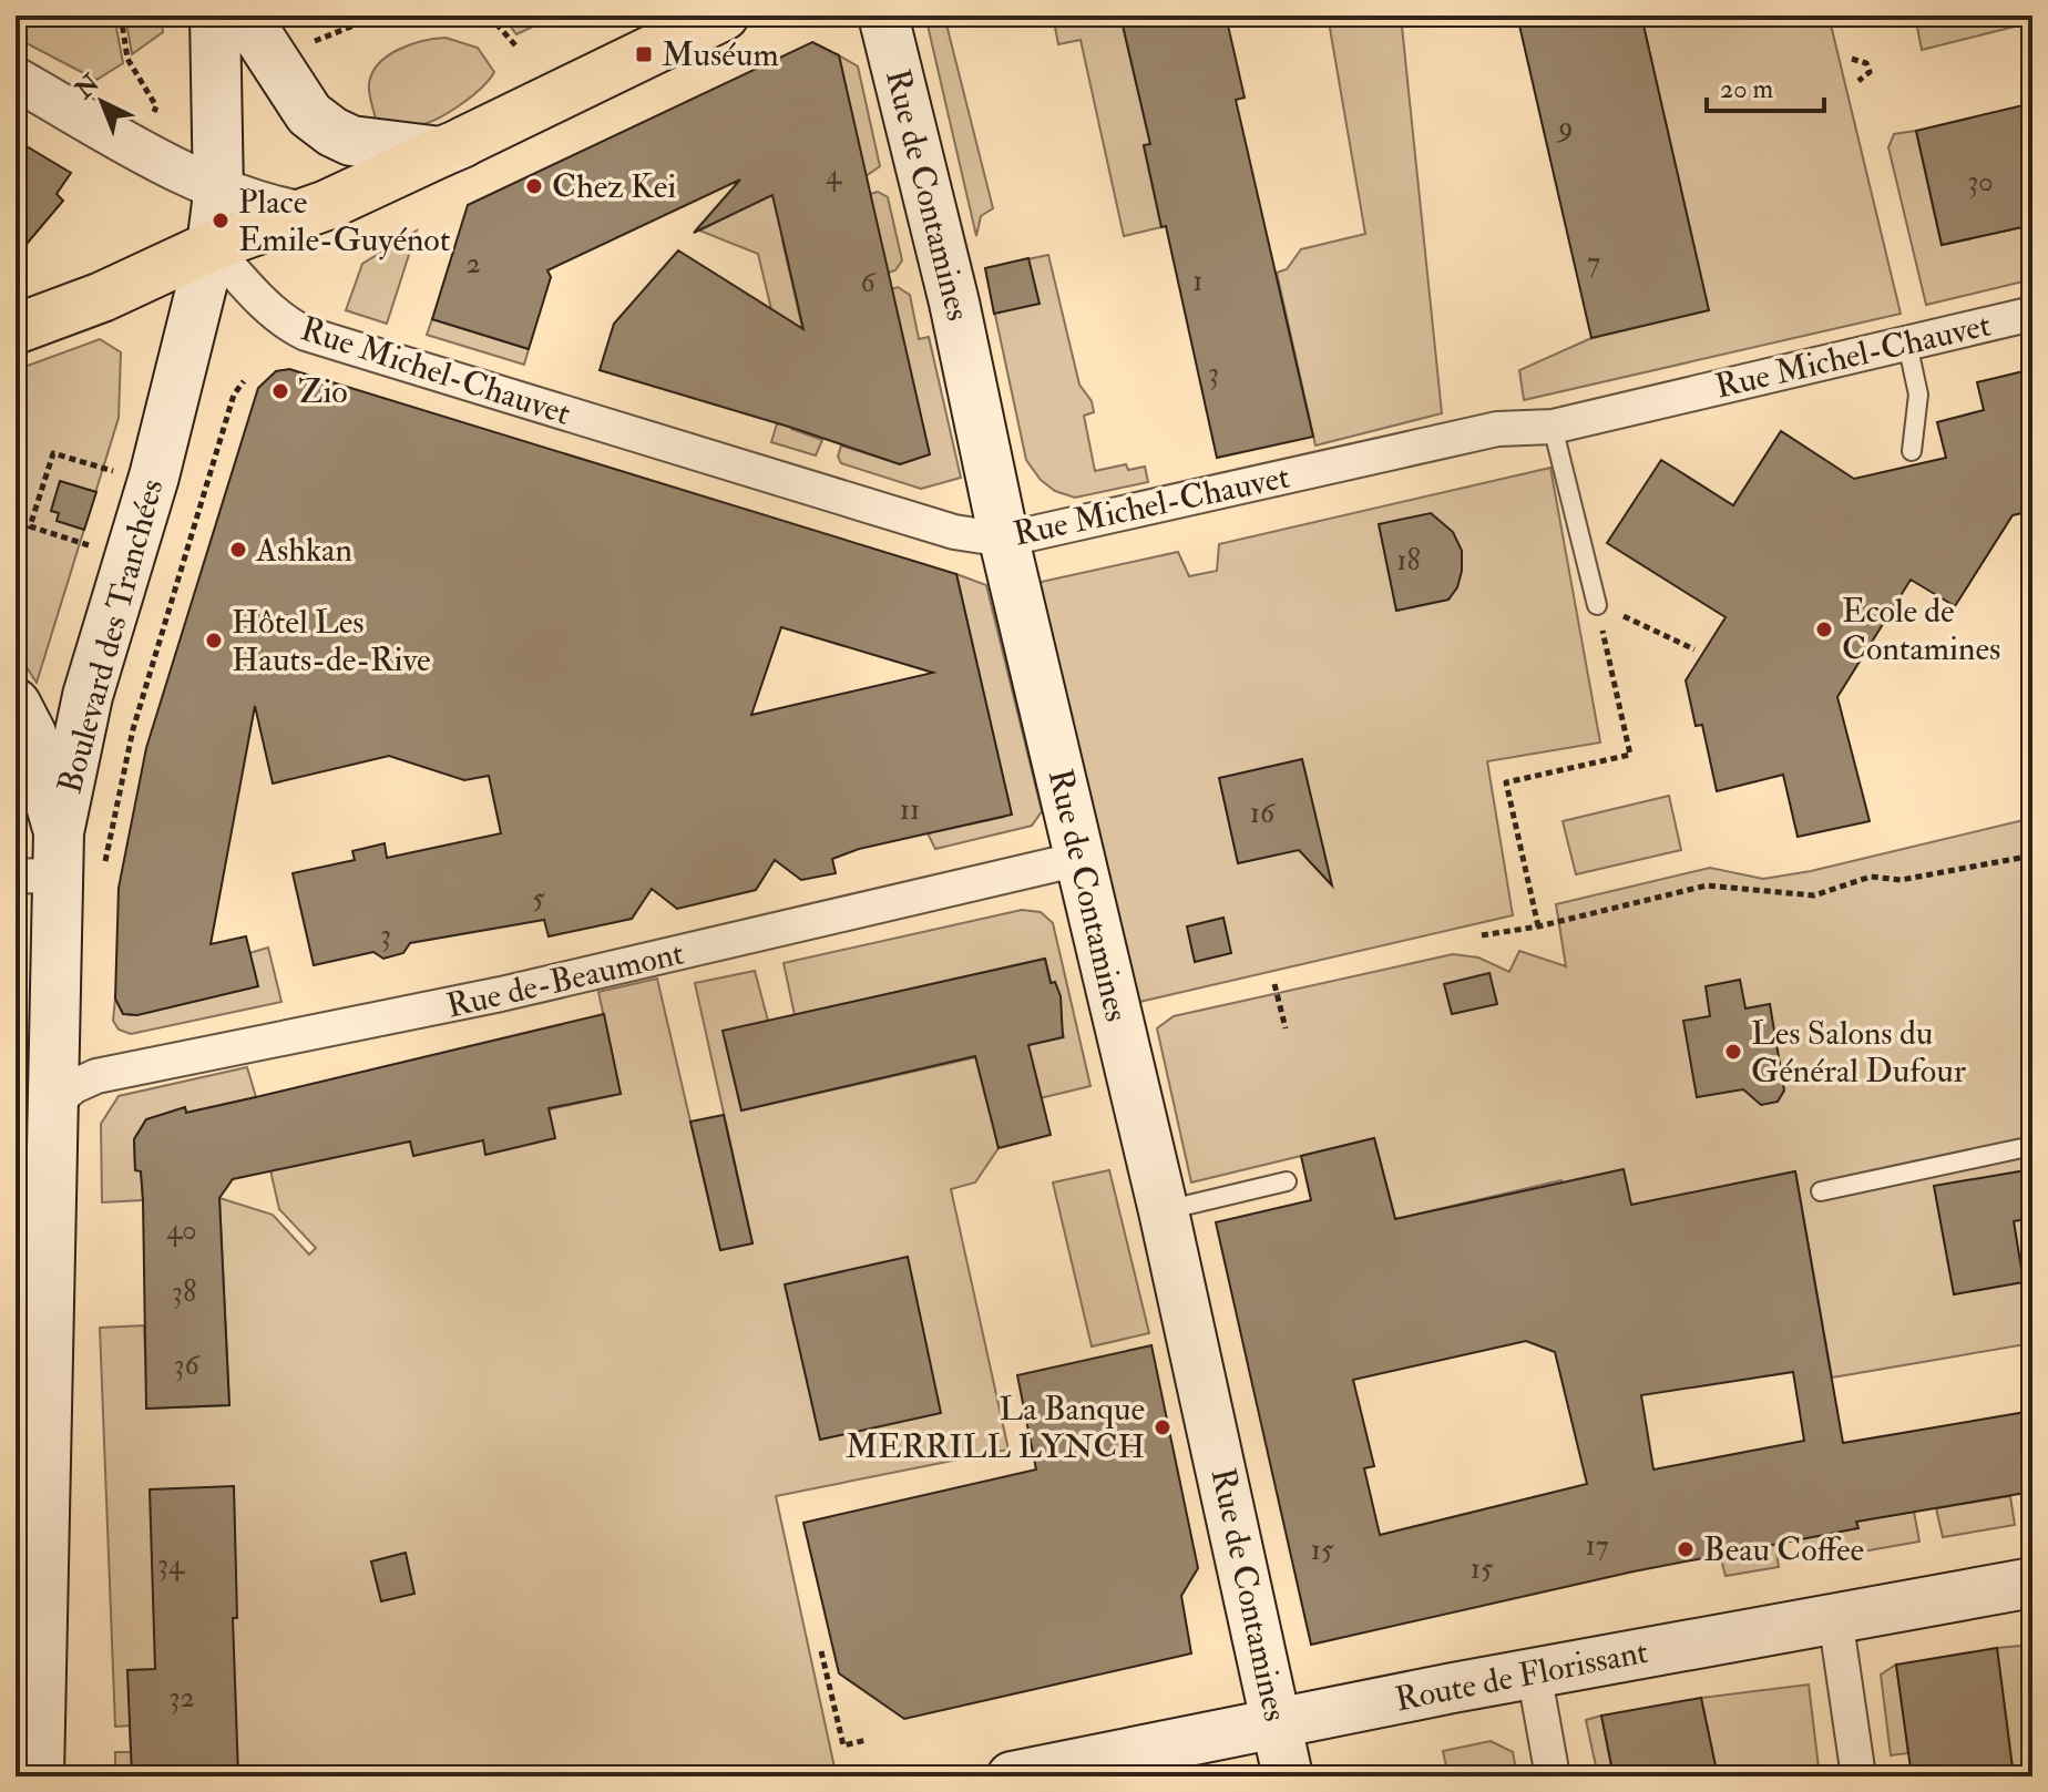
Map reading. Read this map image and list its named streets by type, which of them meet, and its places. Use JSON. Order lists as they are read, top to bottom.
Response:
{
  "streets": {
    "main road": ["Rue de Contamines", "Boulevard des Tranchées", "Route de Florissant"],
    "street": ["Rue Michel-Chauvet", "Rue de-Beaumont"]
  },
  "crossings": [
    ["Rue de Contamines", "Rue Michel-Chauvet"],
    ["Rue de Contamines", "Rue de-Beaumont"],
    ["Rue de Contamines", "Route de Florissant"],
    ["Rue Michel-Chauvet", "Boulevard des Tranchées"],
    ["Boulevard des Tranchées", "Rue de-Beaumont"]
  ],
  "places": {
    "transit": ["Muséum"],
    "other": [
      "Chez Kei",
      "Place Emile-Guyénot",
      "Zio",
      "Ashkan",
      "Ecole de Contamines",
      "Hôtel Les Hauts-de-Rive",
      "Les Salons du Général Dufour",
      "La Banque MERRILL LYNCH",
      "Beau Coffee"
    ]
  },
  "house_numbers": [
    "9",
    "4",
    "30",
    "7",
    "2",
    "1",
    "6",
    "3",
    "18",
    "11",
    "16",
    "5",
    "3",
    "40",
    "38",
    "36",
    "17",
    "15",
    "34",
    "15",
    "32"
  ],
  "scale_bar": "20 m",
  "north": "top left"
}
